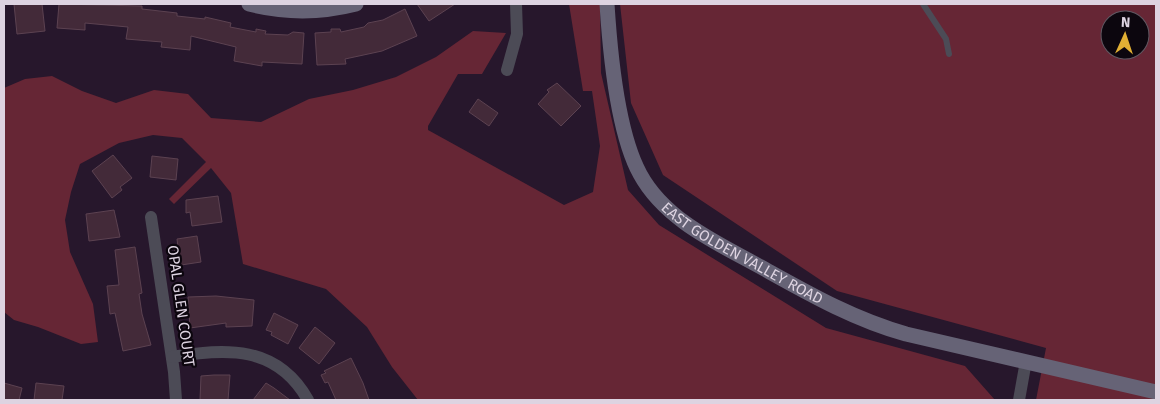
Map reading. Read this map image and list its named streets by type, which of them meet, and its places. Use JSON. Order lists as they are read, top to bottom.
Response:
{
  "streets": {
    "main road": ["EAST GOLDEN VALLEY ROAD"],
    "street": ["OPAL GLEN COURT"]
  },
  "north": "top"
}
